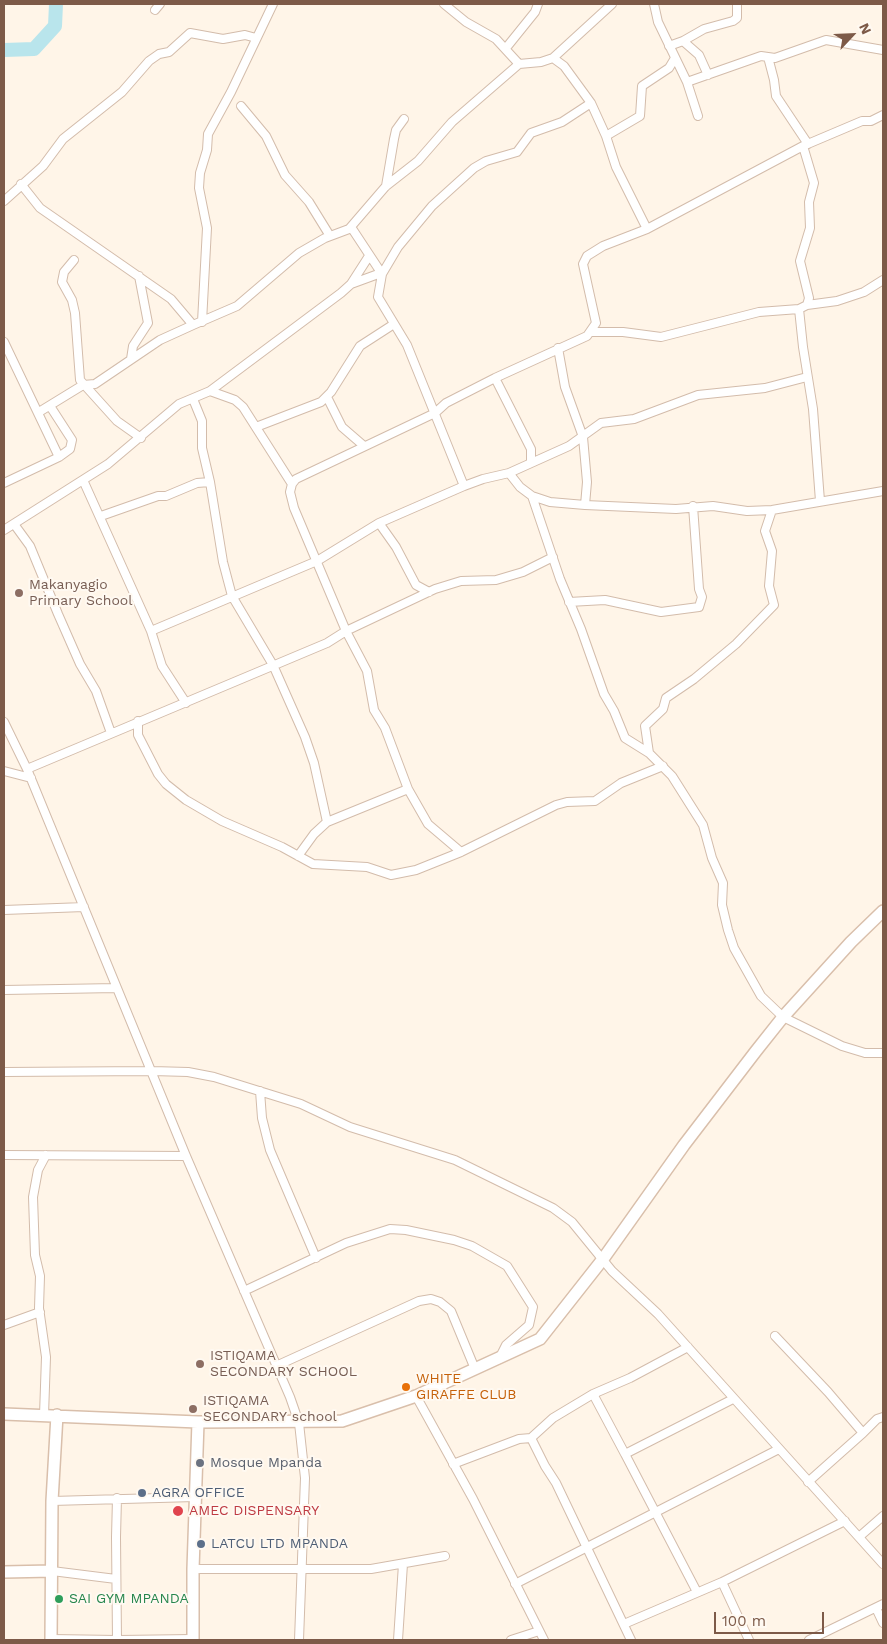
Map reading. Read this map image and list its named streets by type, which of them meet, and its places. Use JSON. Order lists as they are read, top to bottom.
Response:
{
  "places": [
    "Makanyagio Primary School",
    "ISTIQAMA SECONDARY SCHOOL",
    "WHITE GIRAFFE CLUB",
    "ISTIQAMA SECONDARY school",
    "Mosque Mpanda",
    "AGRA OFFICE",
    "AMEC DISPENSARY",
    "LATCU LTD MPANDA",
    "SAI GYM MPANDA"
  ],
  "scale_bar": "100 m",
  "north": "top right"
}
